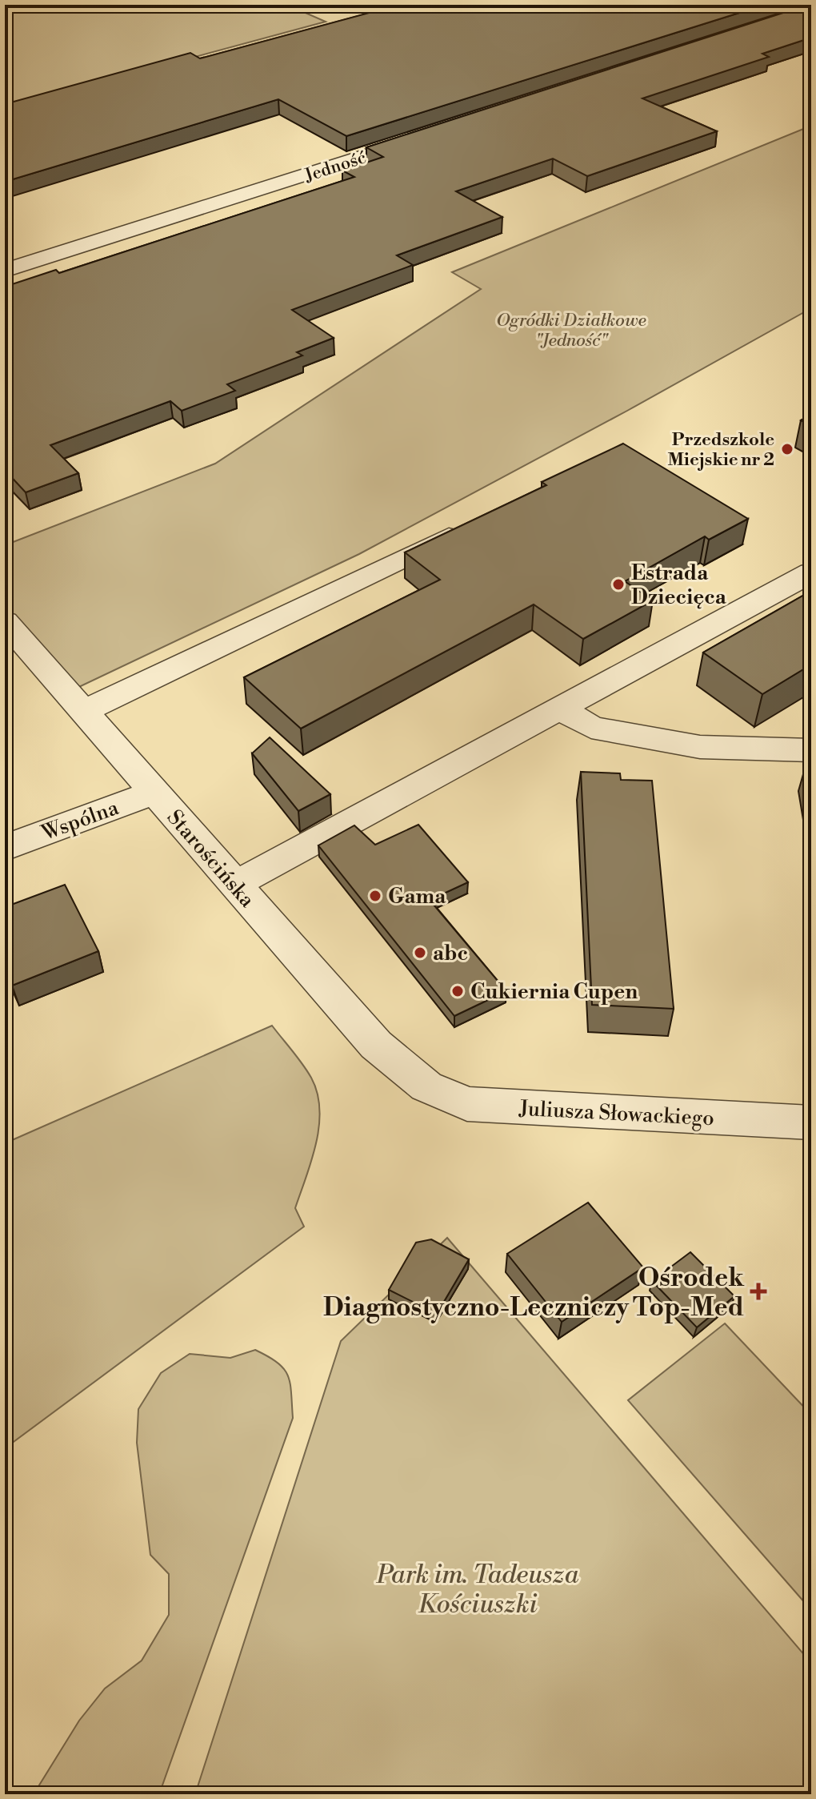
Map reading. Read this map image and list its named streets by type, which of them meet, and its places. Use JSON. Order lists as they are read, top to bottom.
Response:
{
  "streets": {
    "street": [
      "Jedność",
      "Wspólna",
      "Starościńska",
      "Juliusza Słowackiego"
    ]
  },
  "crossings": [
    ["Wspólna", "Starościńska"],
    ["Starościńska", "Juliusza Słowackiego"]
  ],
  "parks": ["Ogródki Działkowe \"Jedność\"", "Park im. Tadeusza Kościuszki"],
  "places": {
    "other": [
      "Przedszkole Miejskie nr 2",
      "Estrada Dziecięca",
      "Gama",
      "abc",
      "Cukiernia Cupen"
    ],
    "health": ["Ośrodek Diagnostyczno-Leczniczy Top-Med"]
  }
}
